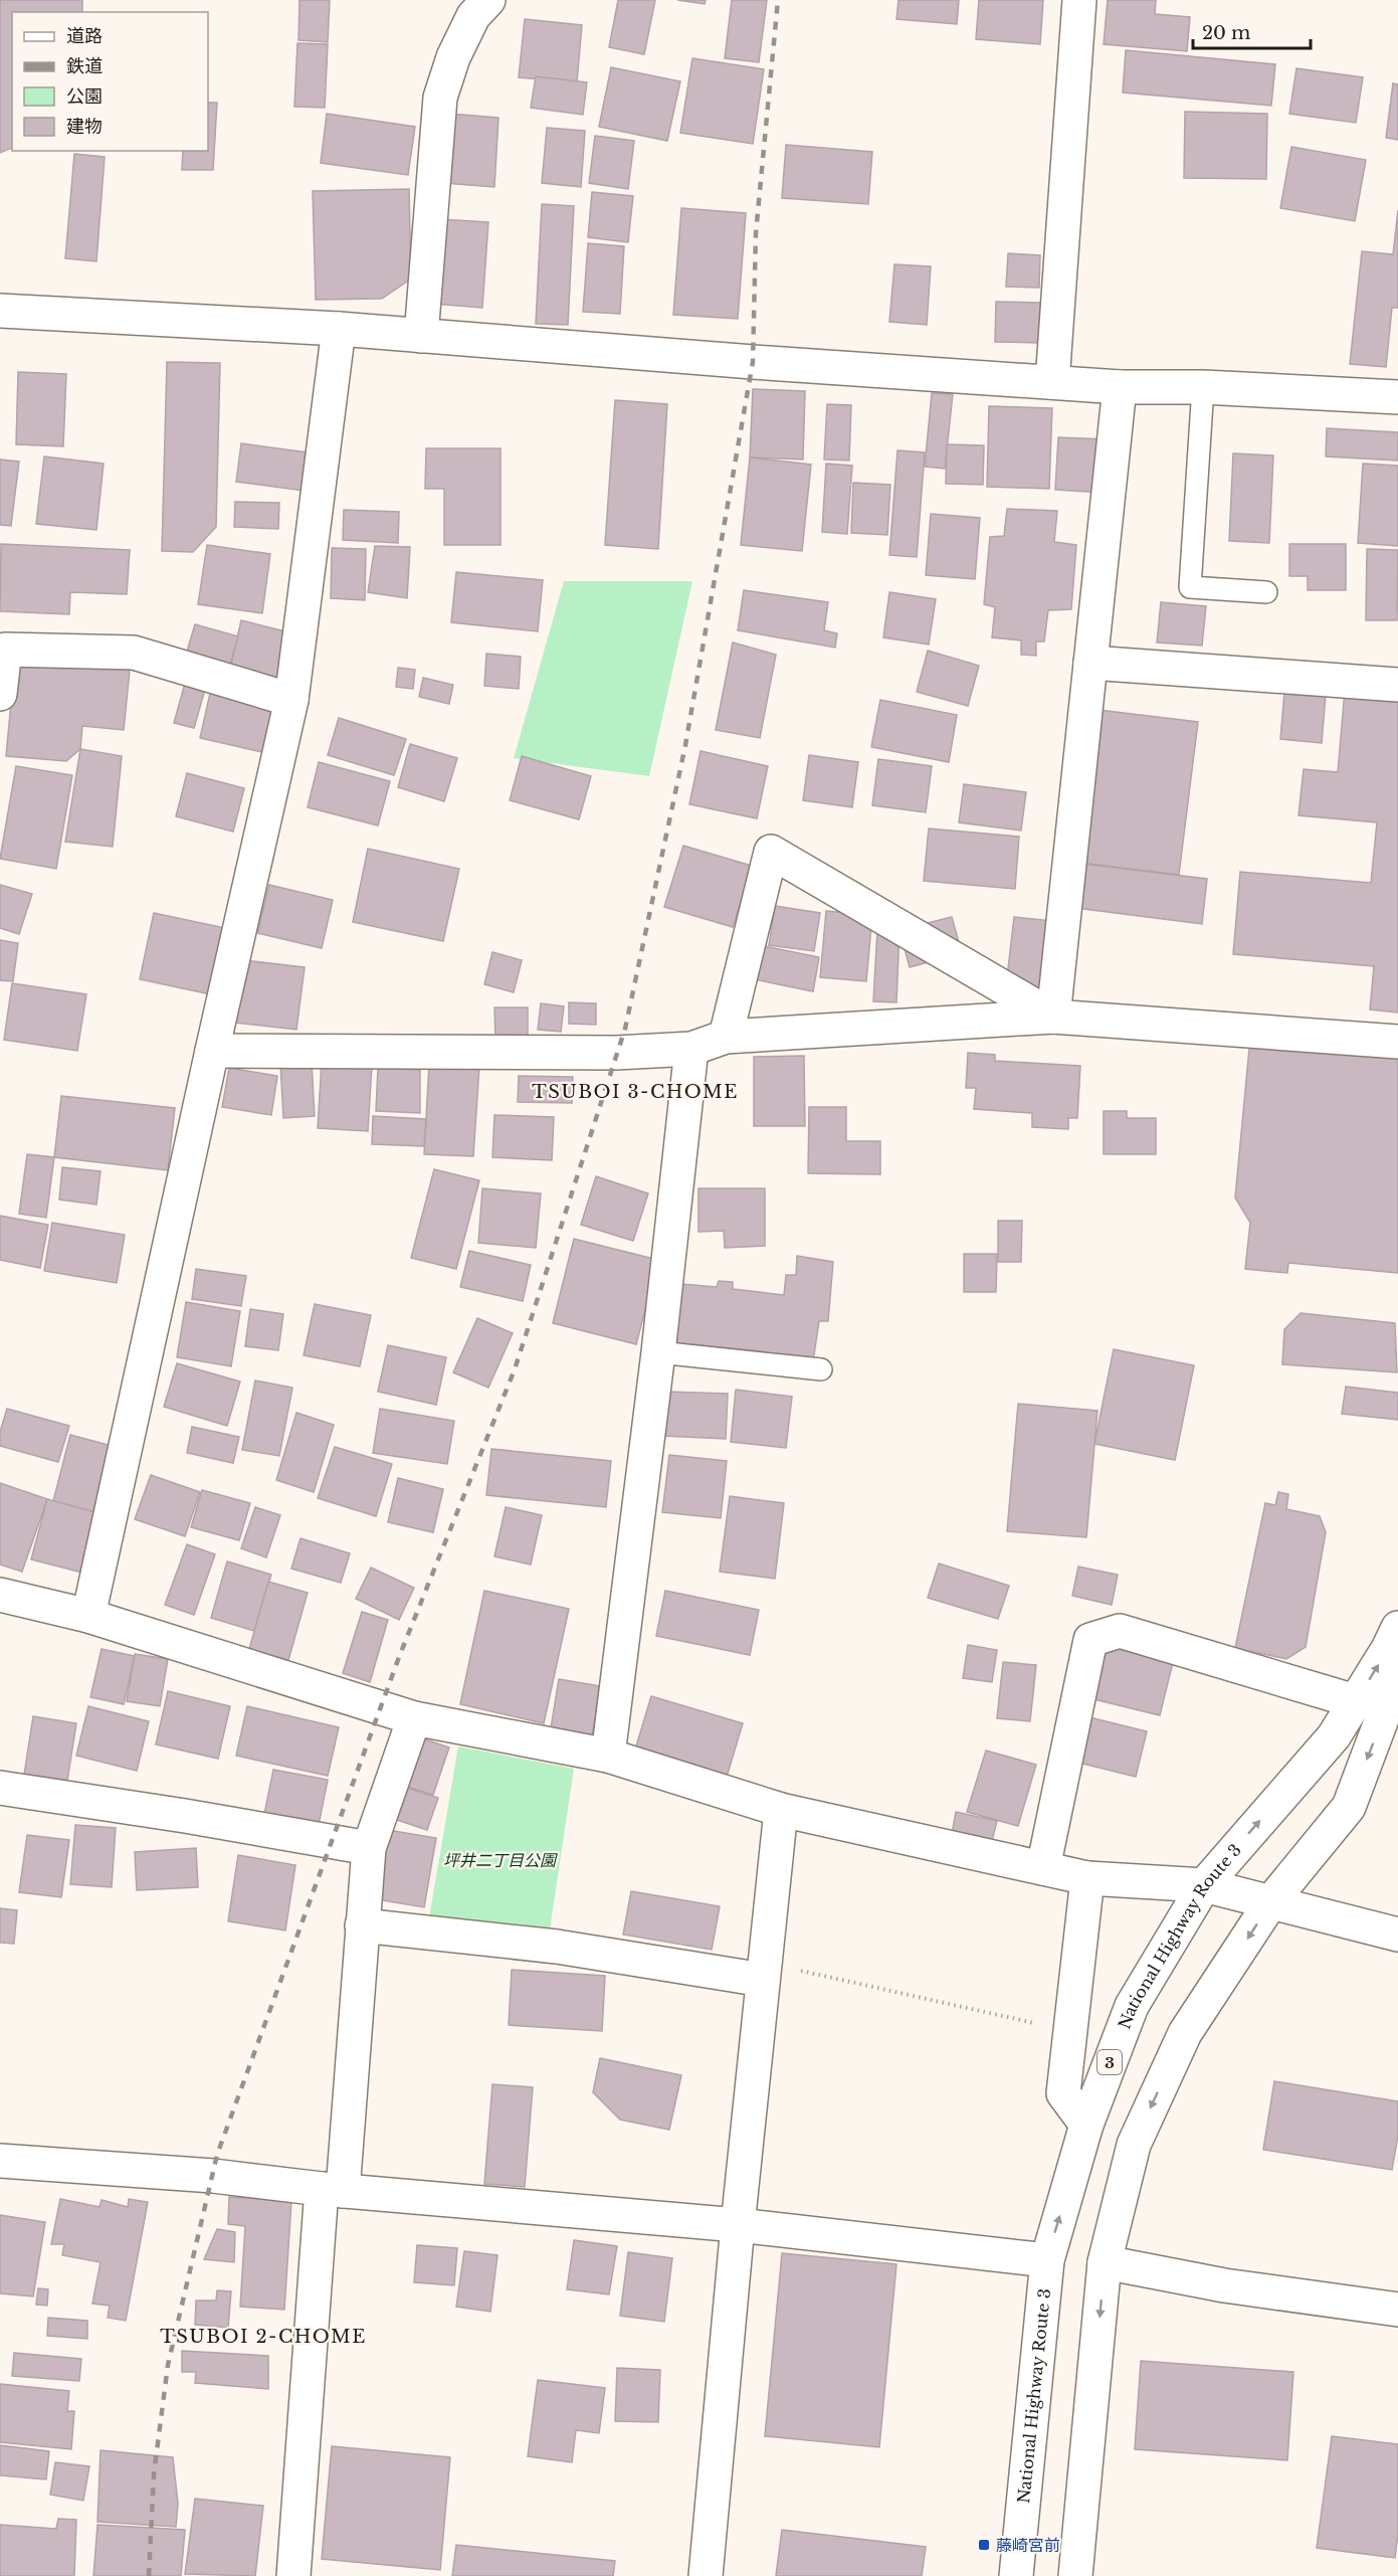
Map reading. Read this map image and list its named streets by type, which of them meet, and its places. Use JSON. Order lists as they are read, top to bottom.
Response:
{
  "streets": {
    "main road": ["National Highway Route 3", "3"]
  },
  "districts": ["TSUBOI 3-CHOME", "TSUBOI 2-CHOME"],
  "parks": ["坪井二丁目公園"],
  "places": {
    "transit": ["藤崎宮前"]
  },
  "legend": [
    "道路",
    "鉄道",
    "公園",
    "建物"
  ],
  "scale_bar": "20 m"
}
